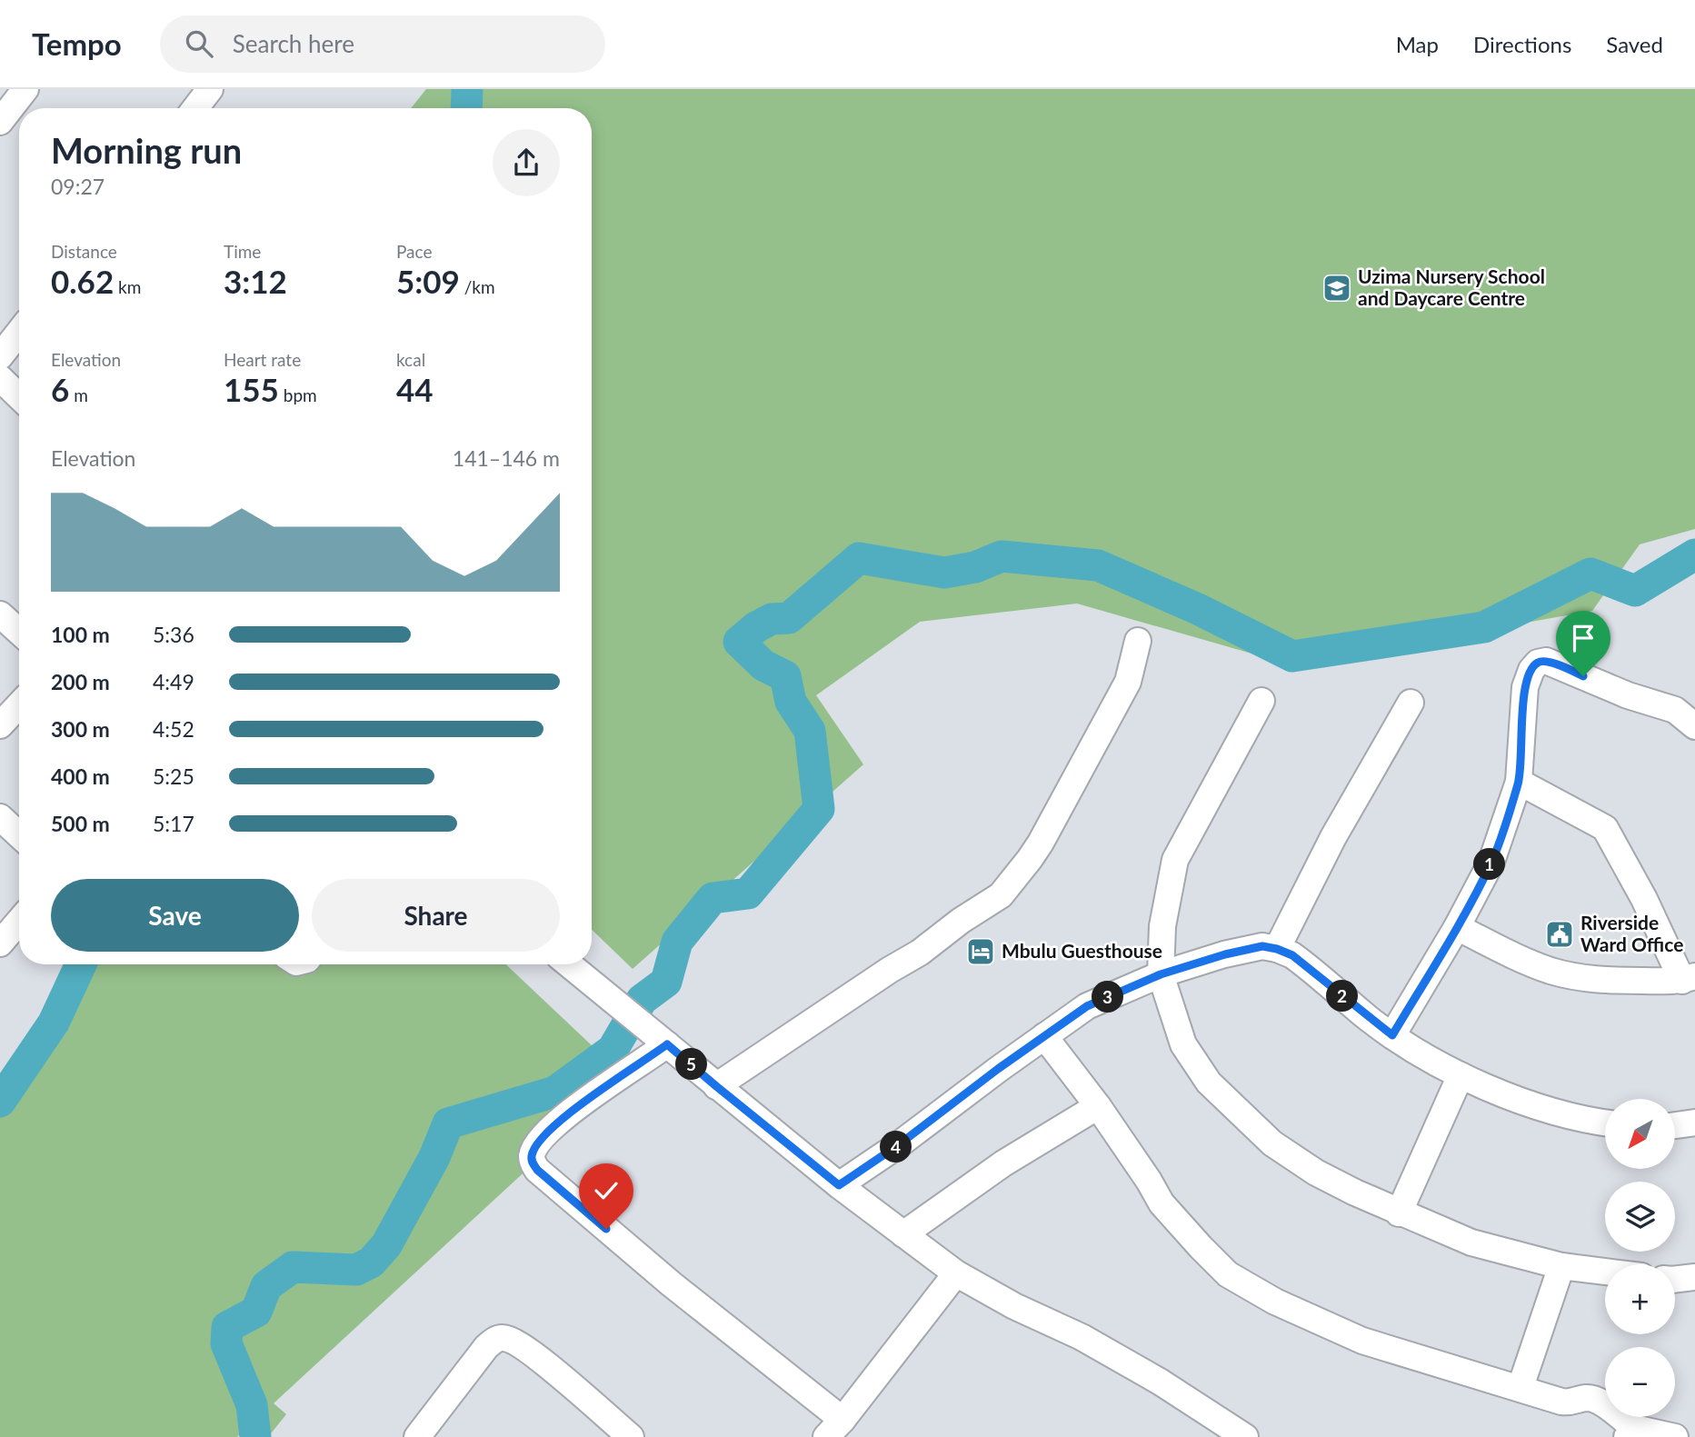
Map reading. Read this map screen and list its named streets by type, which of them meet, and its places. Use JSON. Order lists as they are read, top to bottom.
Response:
{
  "places": {
    "school or university": ["Uzima Nursery School and Daycare Centre"],
    "public building": ["Riverside Ward Office"],
    "hotel": ["Mbulu Guesthouse"]
  },
  "north": "bottom left",
  "page": {
    "header": "Tempo",
    "search": "Search here",
    "nav": ["Map", "Directions", "Saved"],
    "heading": ["Morning run", "09:27"],
    "stats": [
      ["Distance", "0.62 km"],
      ["Time", "3:12"],
      ["Pace", "5:09 /km"],
      ["Elevation", "6 m"],
      ["Heart rate", "155 bpm"],
      ["kcal", "44"]
    ],
    "chart": ["Elevation", "141–146 m"],
    "list": [
      {
        "name": "100 m",
        "note": "5:36"
      },
      {
        "name": "200 m",
        "note": "4:49"
      },
      {
        "name": "300 m",
        "note": "4:52"
      },
      {
        "name": "400 m",
        "note": "5:25"
      },
      {
        "name": "500 m",
        "note": "5:17"
      }
    ],
    "pins": [
      "1",
      "2",
      "3",
      "5",
      "4"
    ],
    "buttons": ["Save", "Share"],
    "map_buttons": ["+", "−"]
  }
}
